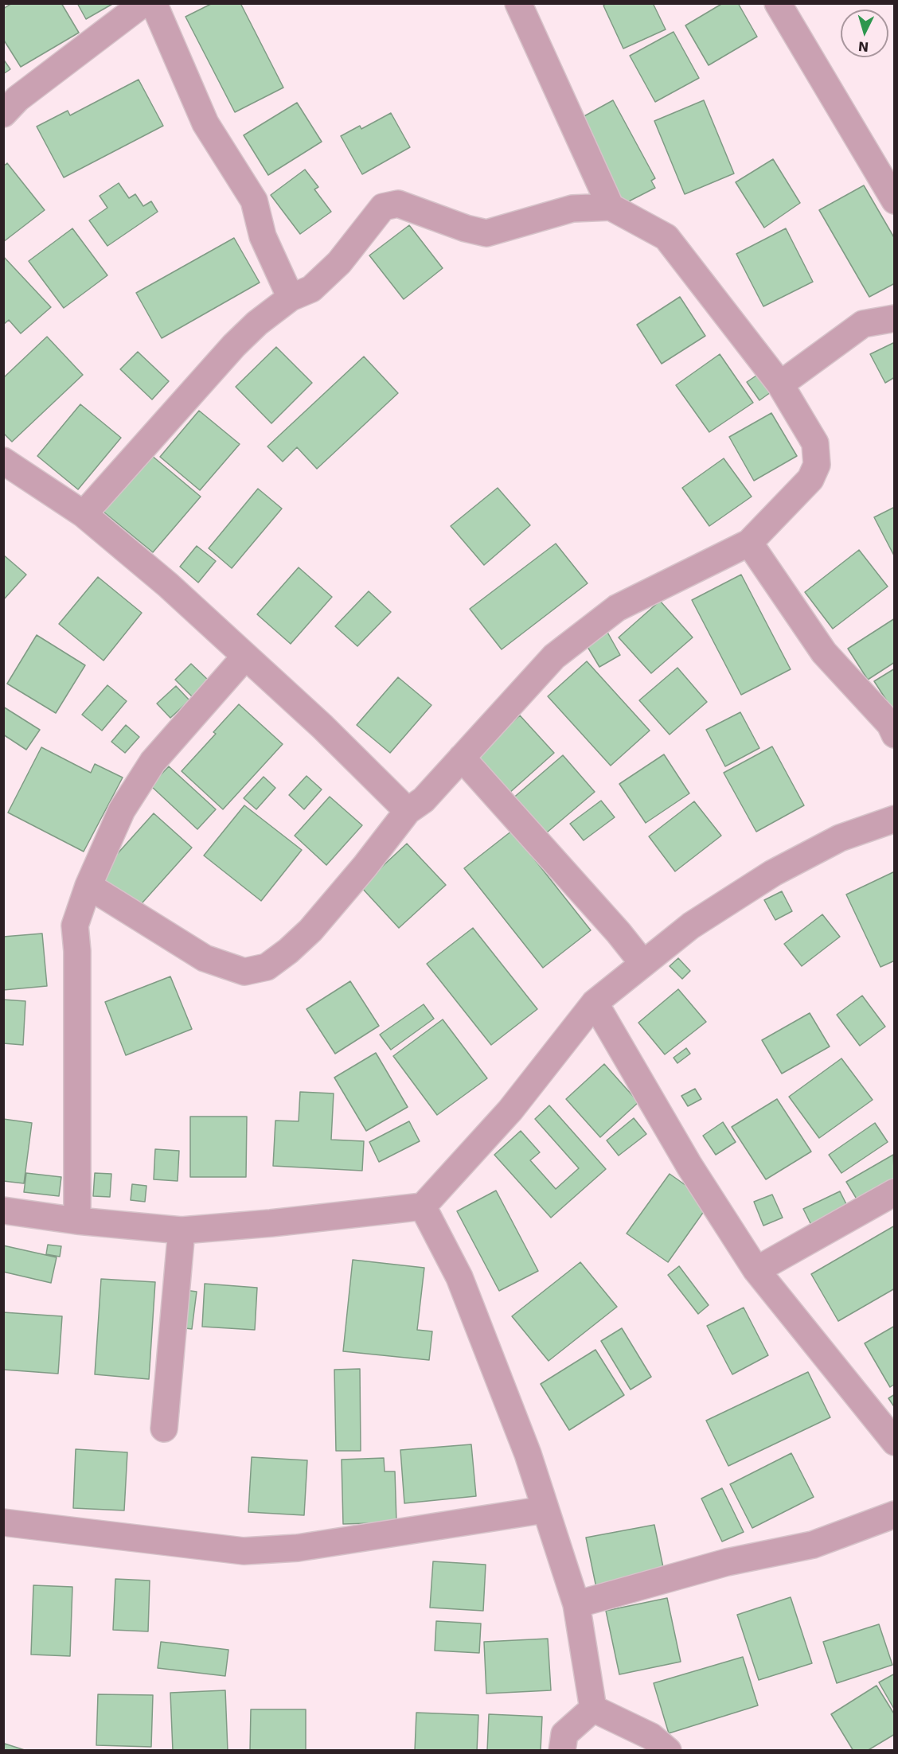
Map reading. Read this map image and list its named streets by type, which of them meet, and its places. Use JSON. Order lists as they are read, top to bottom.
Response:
{
  "north": "bottom"
}
